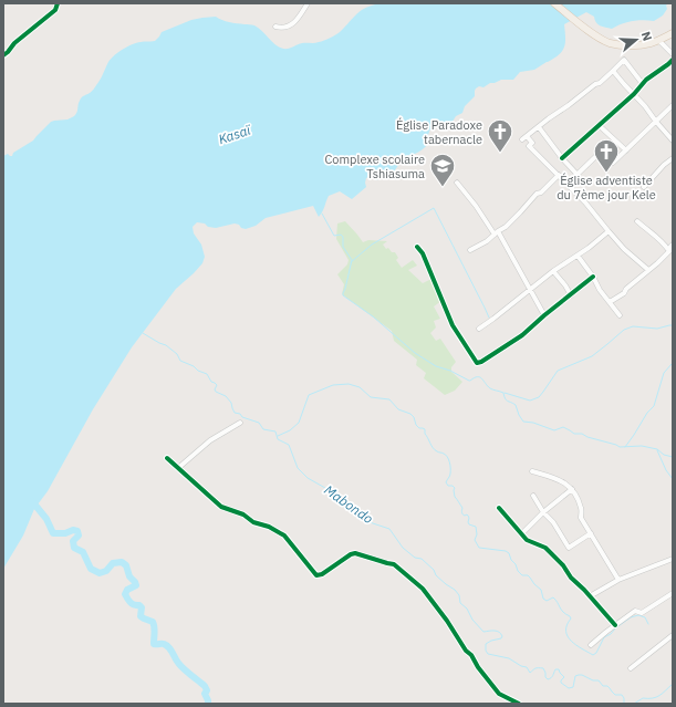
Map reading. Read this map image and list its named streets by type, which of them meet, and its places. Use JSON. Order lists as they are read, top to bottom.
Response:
{
  "water": ["Kasaï", "Mabondo"],
  "places": {
    "church": ["Église Paradoxe tabernacle", "Église adventiste du 7ème jour Kele"],
    "school or university": ["Complexe scolaire Tshiasuma"]
  },
  "north": "right"
}
